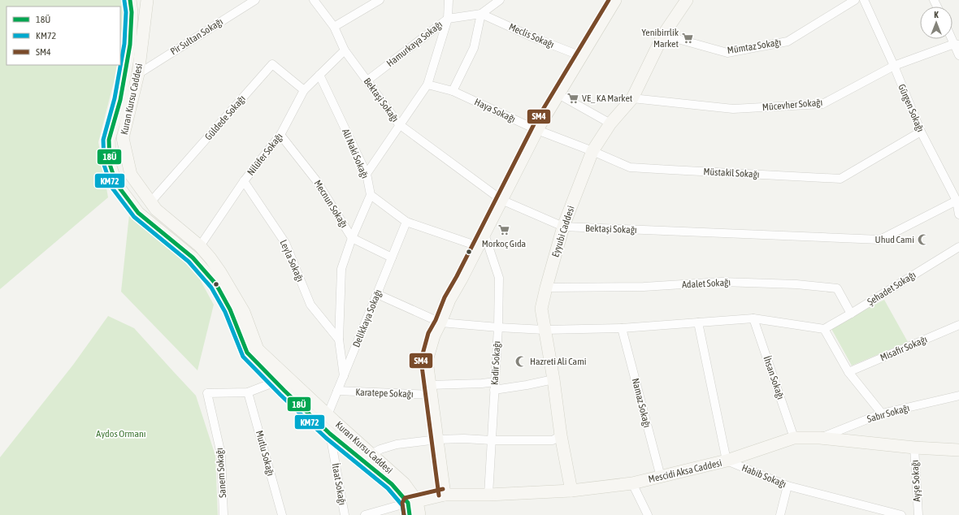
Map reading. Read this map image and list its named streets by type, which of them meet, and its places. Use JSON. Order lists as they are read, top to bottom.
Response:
{
  "streets": {
    "street": [
      "Meclis Sokağı",
      "Pir Sultan Sokağı",
      "Hamurkaya Sokağı",
      "Mümtaz Sokağı",
      "Kuran Kursu Caddesi",
      "Bektaşi Sokağı",
      "Mücevher Sokağı",
      "Gürgen Sokağı",
      "Haya Sokağı",
      "Güldede Sokağı",
      "Ali Naki Sokağı",
      "Nilüfer Sokağı",
      "Müstakil Sokağı",
      "Mecnun Sokağı",
      "Eyyubi Caddesi",
      "Leyla Sokağı",
      "Adalet Sokağı",
      "Şehadet Sokağı",
      "Delikkaya Sokağı",
      "Misafir Sokağı",
      "Kadir Sokağı",
      "İhsan Sokağı",
      "Karatepe Sokağı",
      "Namaz Sokağı",
      "Sabır Sokağı",
      "Mutlu Sokağı",
      "Mescidi Aksa Caddesi",
      "Sanem Sokağı",
      "Habib Sokağı",
      "Ayşe Sokağı",
      "İtaat Sokağı"
    ]
  },
  "crossings": [
    ["Meclis Sokağı", "Hamurkaya Sokağı"],
    ["Pir Sultan Sokağı", "Kuran Kursu Caddesi"],
    ["Hamurkaya Sokağı", "Bektaşi Sokağı"],
    ["Mümtaz Sokağı", "Eyyubi Caddesi"],
    ["Kuran Kursu Caddesi", "Güldede Sokağı"],
    ["Kuran Kursu Caddesi", "Nilüfer Sokağı"],
    ["Kuran Kursu Caddesi", "Delikkaya Sokağı"],
    ["Kuran Kursu Caddesi", "Mescidi Aksa Caddesi"],
    ["Kuran Kursu Caddesi", "İtaat Sokağı"],
    ["Bektaşi Sokağı", "Gürgen Sokağı"],
    ["Bektaşi Sokağı", "Nilüfer Sokağı"],
    ["Bektaşi Sokağı", "Eyyubi Caddesi"],
    ["Mücevher Sokağı", "Gürgen Sokağı"],
    ["Mücevher Sokağı", "Eyyubi Caddesi"],
    ["Gürgen Sokağı", "Müstakil Sokağı"],
    ["Haya Sokağı", "Müstakil Sokağı"],
    ["Güldede Sokağı", "Nilüfer Sokağı"],
    ["Ali Naki Sokağı", "Nilüfer Sokağı"],
    ["Nilüfer Sokağı", "Mecnun Sokağı"],
    ["Nilüfer Sokağı", "Leyla Sokağı"],
    ["Müstakil Sokağı", "Eyyubi Caddesi"],
    ["Mecnun Sokağı", "Delikkaya Sokağı"],
    ["Eyyubi Caddesi", "Adalet Sokağı"],
    ["Eyyubi Caddesi", "Karatepe Sokağı"],
    ["Eyyubi Caddesi", "Mescidi Aksa Caddesi"],
    ["Adalet Sokağı", "Şehadet Sokağı"],
    ["Delikkaya Sokağı", "Karatepe Sokağı"],
    ["Kadir Sokağı", "Karatepe Sokağı"],
    ["Kadir Sokağı", "Mescidi Aksa Caddesi"],
    ["İhsan Sokağı", "Mescidi Aksa Caddesi"],
    ["Namaz Sokağı", "Mescidi Aksa Caddesi"],
    ["Sabır Sokağı", "Mescidi Aksa Caddesi"],
    ["Mutlu Sokağı", "Sanem Sokağı"],
    ["Mescidi Aksa Caddesi", "Habib Sokağı"],
    ["Mescidi Aksa Caddesi", "Ayşe Sokağı"]
  ],
  "parks": ["Aydos Ormanı"],
  "places": {
    "supermarket": ["Yenibirrlik Market", "VE_ KA Market", "Morkoç Gıda"],
    "mosque": ["Uhud Cami", "Hazreti Ali Cami"]
  },
  "lines": ["transit line 18Ü", "transit line SM4", "transit line KM72"],
  "legend": ["18Ü", "KM72", "SM4"],
  "north": "top"
}
